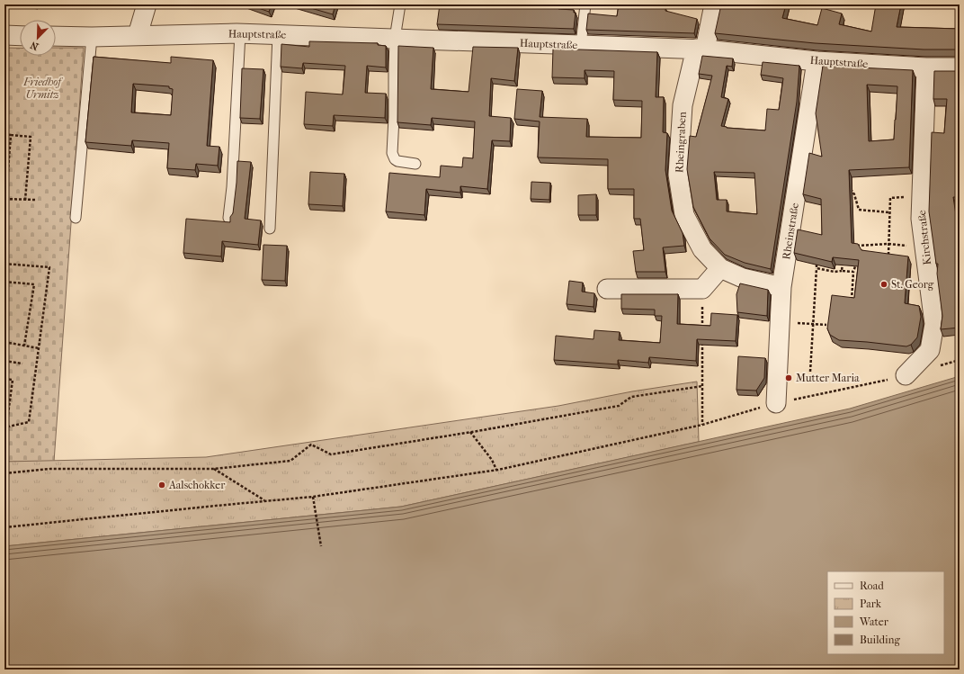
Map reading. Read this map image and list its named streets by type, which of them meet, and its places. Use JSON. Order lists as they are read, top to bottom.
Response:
{
  "streets": {
    "street": [
      "Hauptstraße",
      "Rheingraben",
      "Rheinstraße",
      "Kirchstraße"
    ]
  },
  "crossings": [
    ["Hauptstraße", "Rheingraben"],
    ["Hauptstraße", "Rheinstraße"],
    ["Hauptstraße", "Kirchstraße"],
    ["Rheingraben", "Rheinstraße"]
  ],
  "parks": ["Friedhof Urmitz"],
  "places": ["St. Georg", "Mutter Maria", "Aalschokker"],
  "legend": [
    "Road",
    "Park",
    "Water",
    "Building"
  ],
  "north": "bottom left"
}
